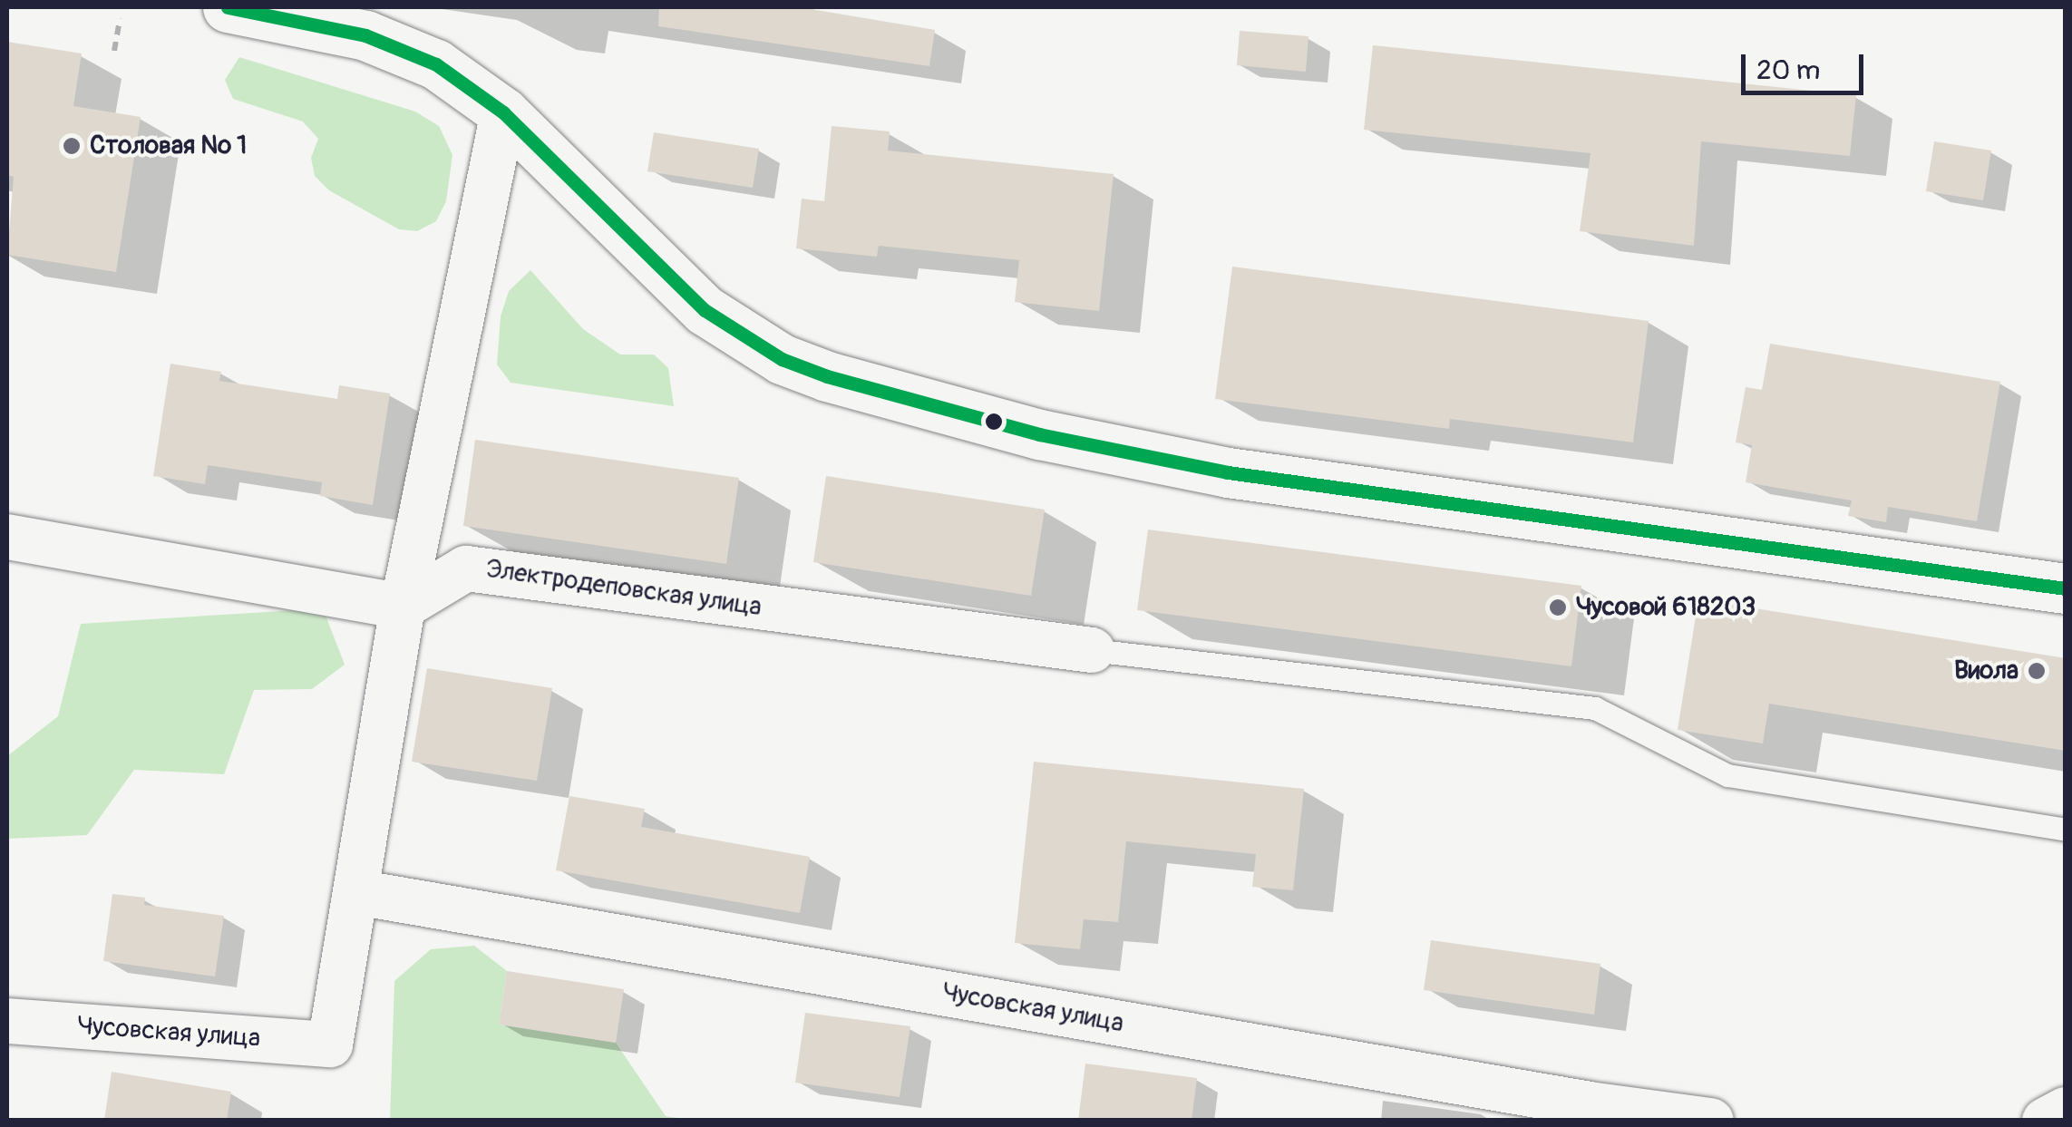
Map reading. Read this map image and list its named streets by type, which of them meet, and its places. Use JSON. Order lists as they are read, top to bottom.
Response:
{
  "streets": {
    "street": ["Электродеповская улица", "Чусовская улица"]
  },
  "places": ["Столовая № 1", "Чусовой 618203", "Виола"],
  "scale_bar": "20 m"
}
